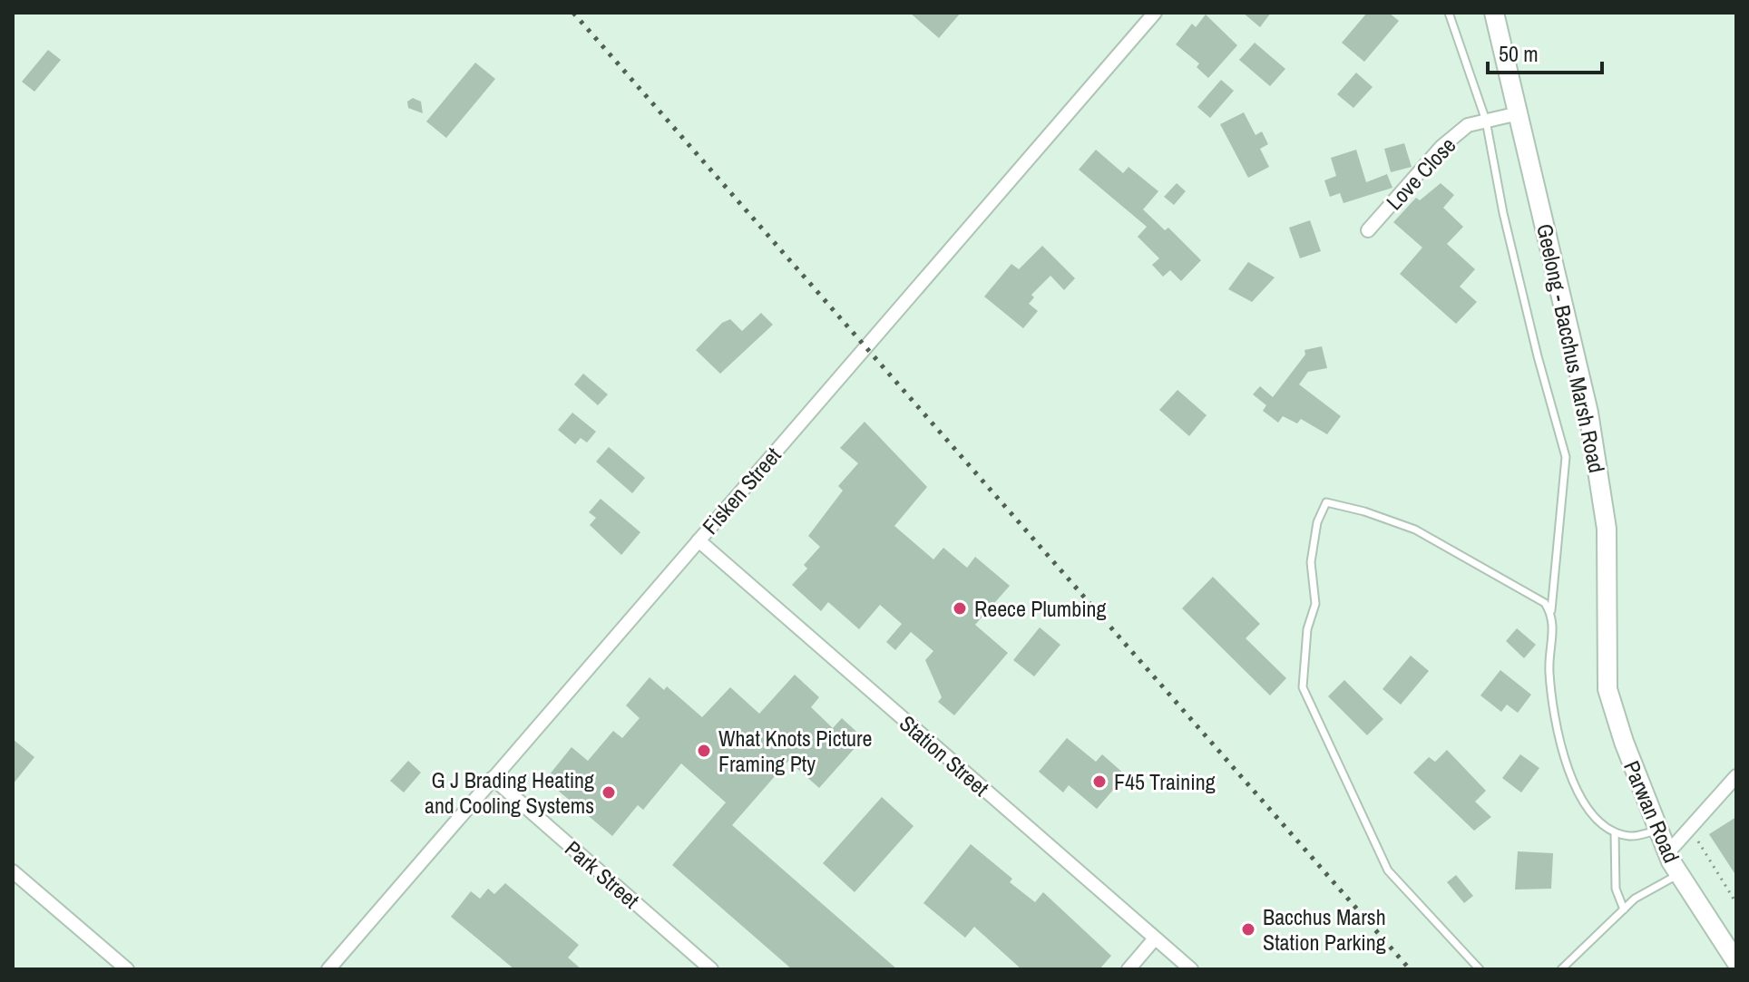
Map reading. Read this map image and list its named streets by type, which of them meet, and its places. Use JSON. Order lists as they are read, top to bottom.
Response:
{
  "streets": {
    "main road": ["Geelong - Bacchus Marsh Road", "Parwan Road"],
    "street": [
      "Love Close",
      "Fisken Street",
      "Station Street",
      "Park Street"
    ]
  },
  "crossings": [
    ["Love Close", "Geelong - Bacchus Marsh Road"],
    ["Geelong - Bacchus Marsh Road", "Parwan Road"],
    ["Fisken Street", "Station Street"],
    ["Fisken Street", "Park Street"]
  ],
  "places": [
    "Reece Plumbing",
    "What Knots Picture Framing Pty",
    "F45 Training",
    "G J Brading Heating and Cooling Systems",
    "Bacchus Marsh Station Parking"
  ],
  "scale_bar": "50 m"
}
